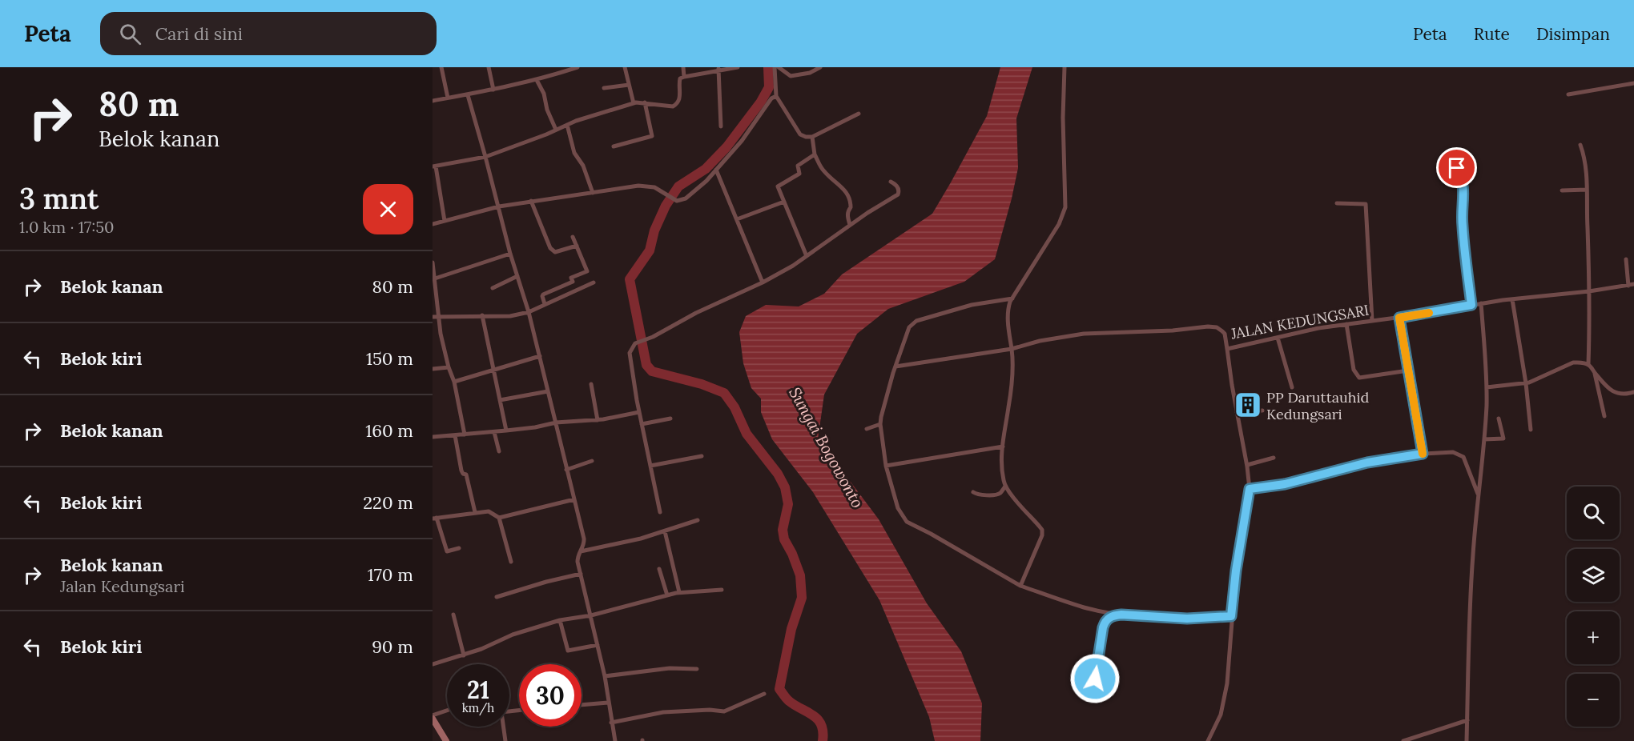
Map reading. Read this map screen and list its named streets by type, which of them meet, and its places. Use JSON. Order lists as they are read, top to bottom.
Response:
{
  "streets": {
    "street": ["JALAN KEDUNGSARI"]
  },
  "water": ["Sungai Bogowonto"],
  "places": {
    "building": ["PP Daruttauhid Kedungsari"]
  },
  "page": {
    "header": "Peta",
    "search": "Cari di sini",
    "nav": ["Peta", "Rute", "Disimpan"],
    "turn": ["80 m", "Belok kanan"],
    "heading": ["3 mnt", "1.0 km · 17:50"],
    "list": [
      {
        "name": "Belok kanan",
        "value": "80 m"
      },
      {
        "name": "Belok kiri",
        "value": "150 m"
      },
      {
        "name": "Belok kanan",
        "value": "160 m"
      },
      {
        "name": "Belok kiri",
        "value": "220 m"
      },
      {
        "name": "Belok kanan",
        "note": "Jalan Kedungsari",
        "value": "170 m"
      },
      {
        "name": "Belok kiri",
        "value": "90 m"
      }
    ],
    "map_buttons": ["+", "−"],
    "speed": "21 km/h",
    "limit": "30"
  }
}
